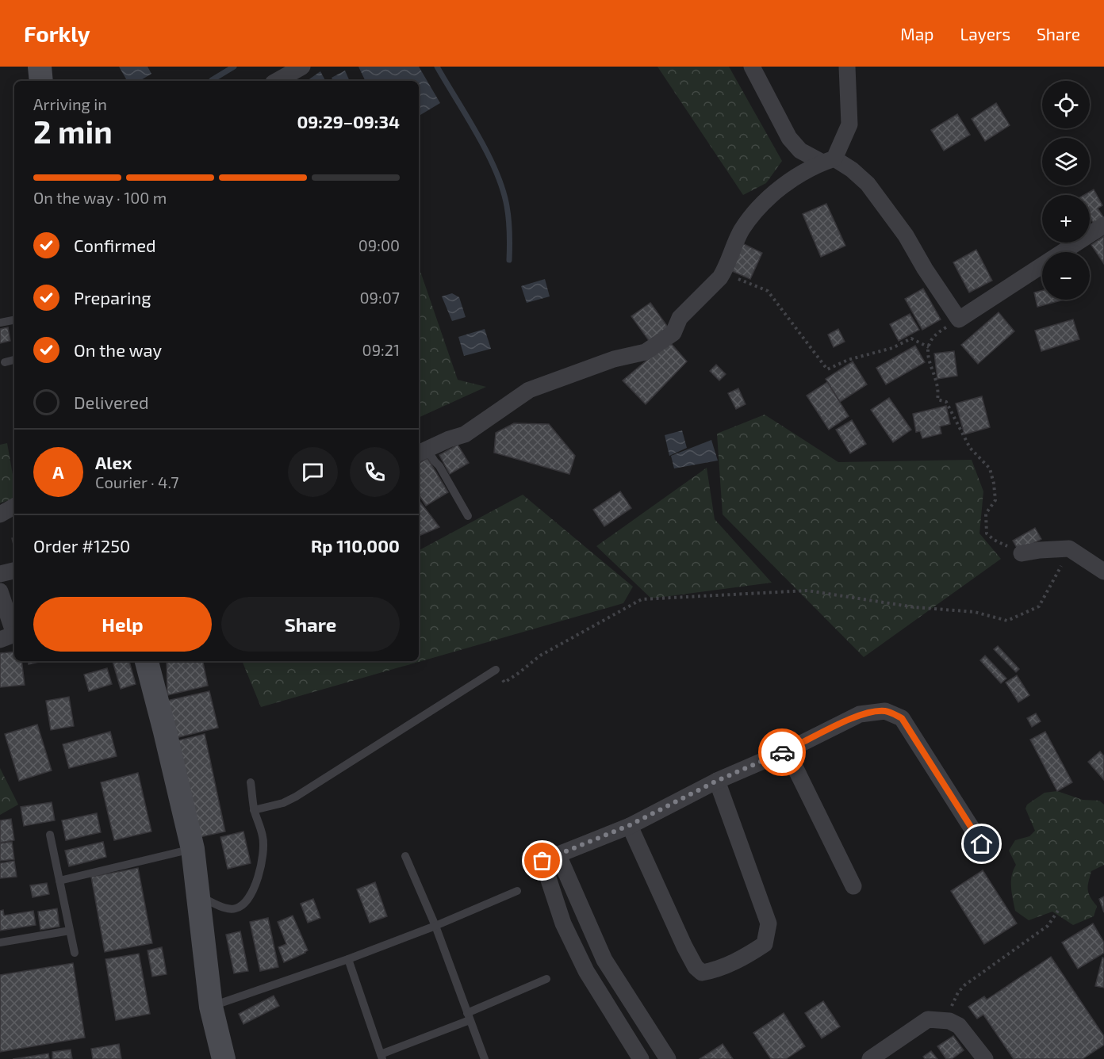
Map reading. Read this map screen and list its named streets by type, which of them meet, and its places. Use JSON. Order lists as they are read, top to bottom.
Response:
{
  "page": {
    "header": "Forkly",
    "nav": ["Map", "Layers", "Share"],
    "map_buttons": ["+", "−"],
    "heading": ["2 min", "Arriving in", "09:29–09:34"],
    "panel": [
      "Alex",
      "Courier · 4.7",
      "Order #1250",
      "Rp 110,000"
    ],
    "bar": "On the way · 100 m",
    "list": [
      ["Confirmed", "09:00"],
      ["Preparing", "09:07"],
      ["On the way", "09:21"],
      "Delivered"
    ],
    "round": "A",
    "buttons": ["Help", "Share"]
  }
}
